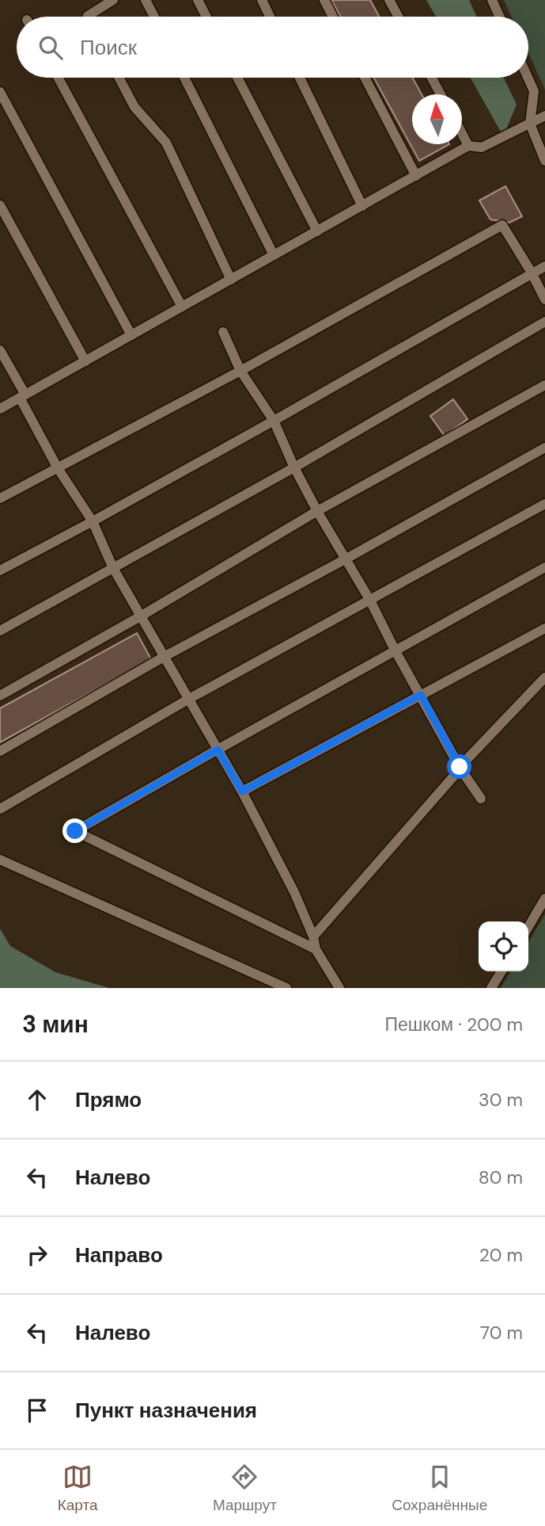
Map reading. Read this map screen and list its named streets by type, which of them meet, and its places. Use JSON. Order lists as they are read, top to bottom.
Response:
{
  "north": "top",
  "page": {
    "search": "Поиск",
    "heading": ["3 мин", "Пешком · 200 m"],
    "list": [
      ["Прямо", "30 m"],
      ["Налево", "80 m"],
      ["Направо", "20 m"],
      ["Налево", "70 m"],
      "Пункт назначения"
    ],
    "nav": ["Карта", "Маршрут", "Сохранённые"]
  }
}
